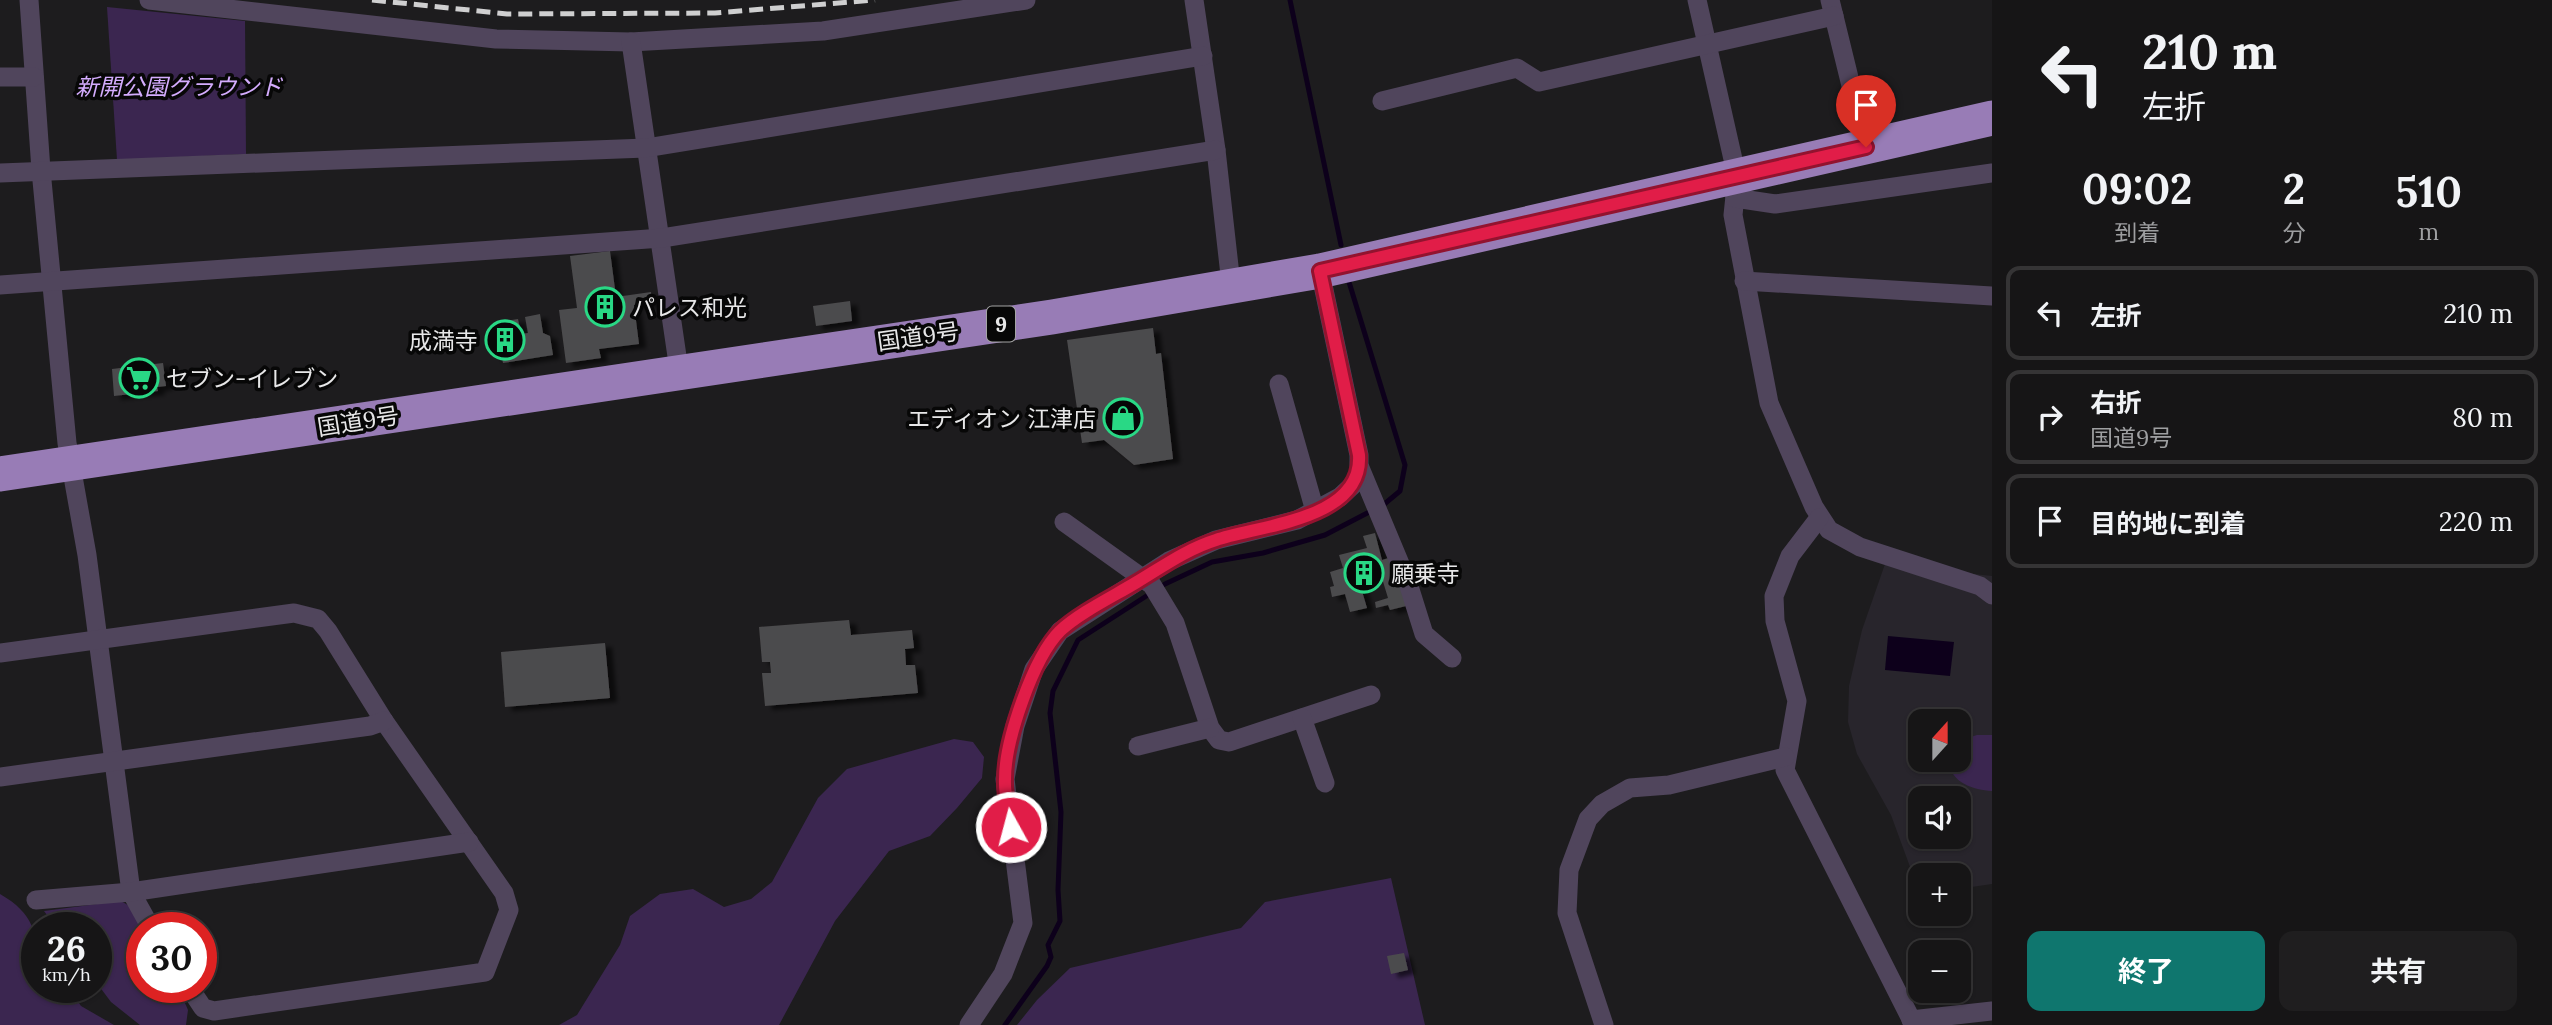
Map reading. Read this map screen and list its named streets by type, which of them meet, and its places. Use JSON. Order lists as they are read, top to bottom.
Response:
{
  "streets": {
    "highway": ["9", "国道9号"]
  },
  "parks": ["新開公園グラウンド"],
  "places": {
    "building": ["パレス和光", "成満寺", "願乗寺"],
    "supermarket": ["セブン-イレブン"],
    "shop": ["エディオン 江津店"]
  },
  "north": "top",
  "page": {
    "turn": ["210 m", "左折"],
    "eta": [
      "09:02",
      "到着",
      "2",
      "分",
      "510",
      "m"
    ],
    "list": [
      {
        "name": "左折",
        "value": "210 m"
      },
      {
        "name": "右折",
        "note": "国道9号",
        "value": "80 m"
      },
      {
        "name": "目的地に到着",
        "value": "220 m"
      }
    ],
    "map_buttons": ["+", "−"],
    "speed": "26 km/h",
    "limit": "30",
    "buttons": ["終了", "共有"]
  }
}
